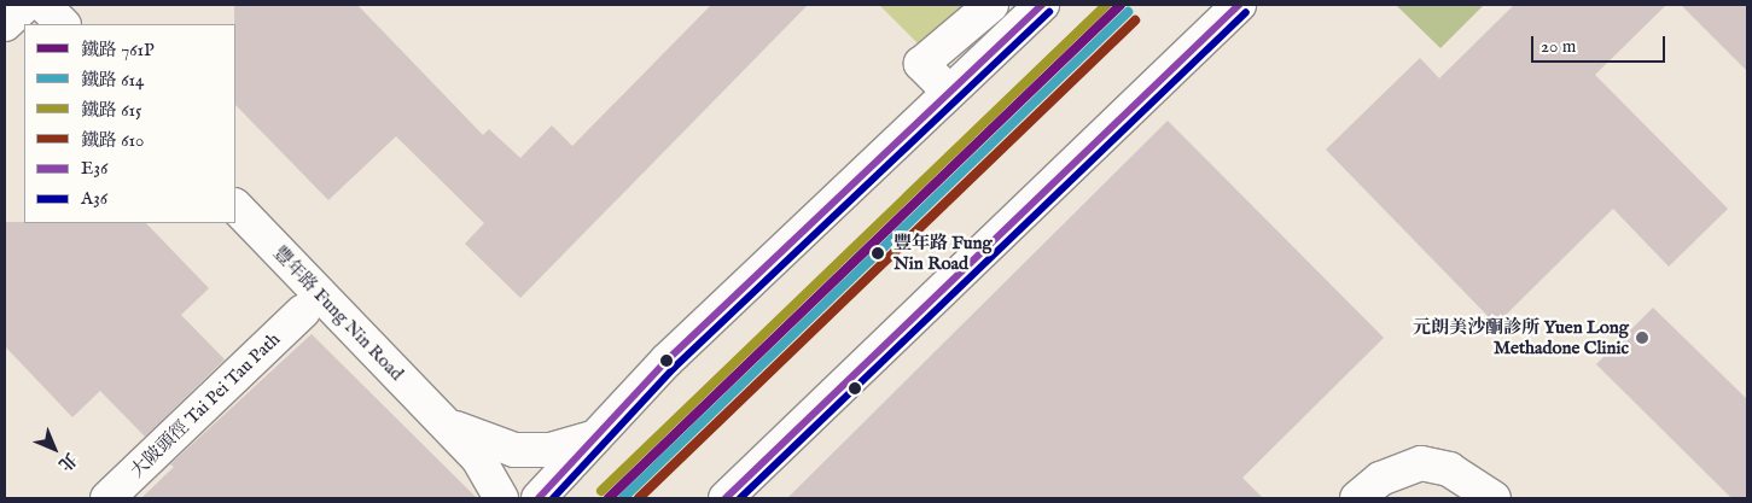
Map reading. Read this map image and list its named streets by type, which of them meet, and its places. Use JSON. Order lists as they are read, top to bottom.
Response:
{
  "streets": {
    "main road": ["豐年路 Fung Nin Road", "大陂頭徑 Tai Pei Tau Path"]
  },
  "places": ["豐年路 Fung Nin Road", "元朗美沙酮診所 Yuen Long Methadone Clinic"],
  "lines": [
    "rail line 761P",
    "rail line 615",
    "transit line E36",
    "rail line 614",
    "transit line A36",
    "rail line 610"
  ],
  "legend": [
    "鐵路 761P",
    "鐵路 614",
    "鐵路 615",
    "鐵路 610",
    "E36",
    "A36"
  ],
  "scale_bar": "20 m",
  "north": "bottom right"
}
